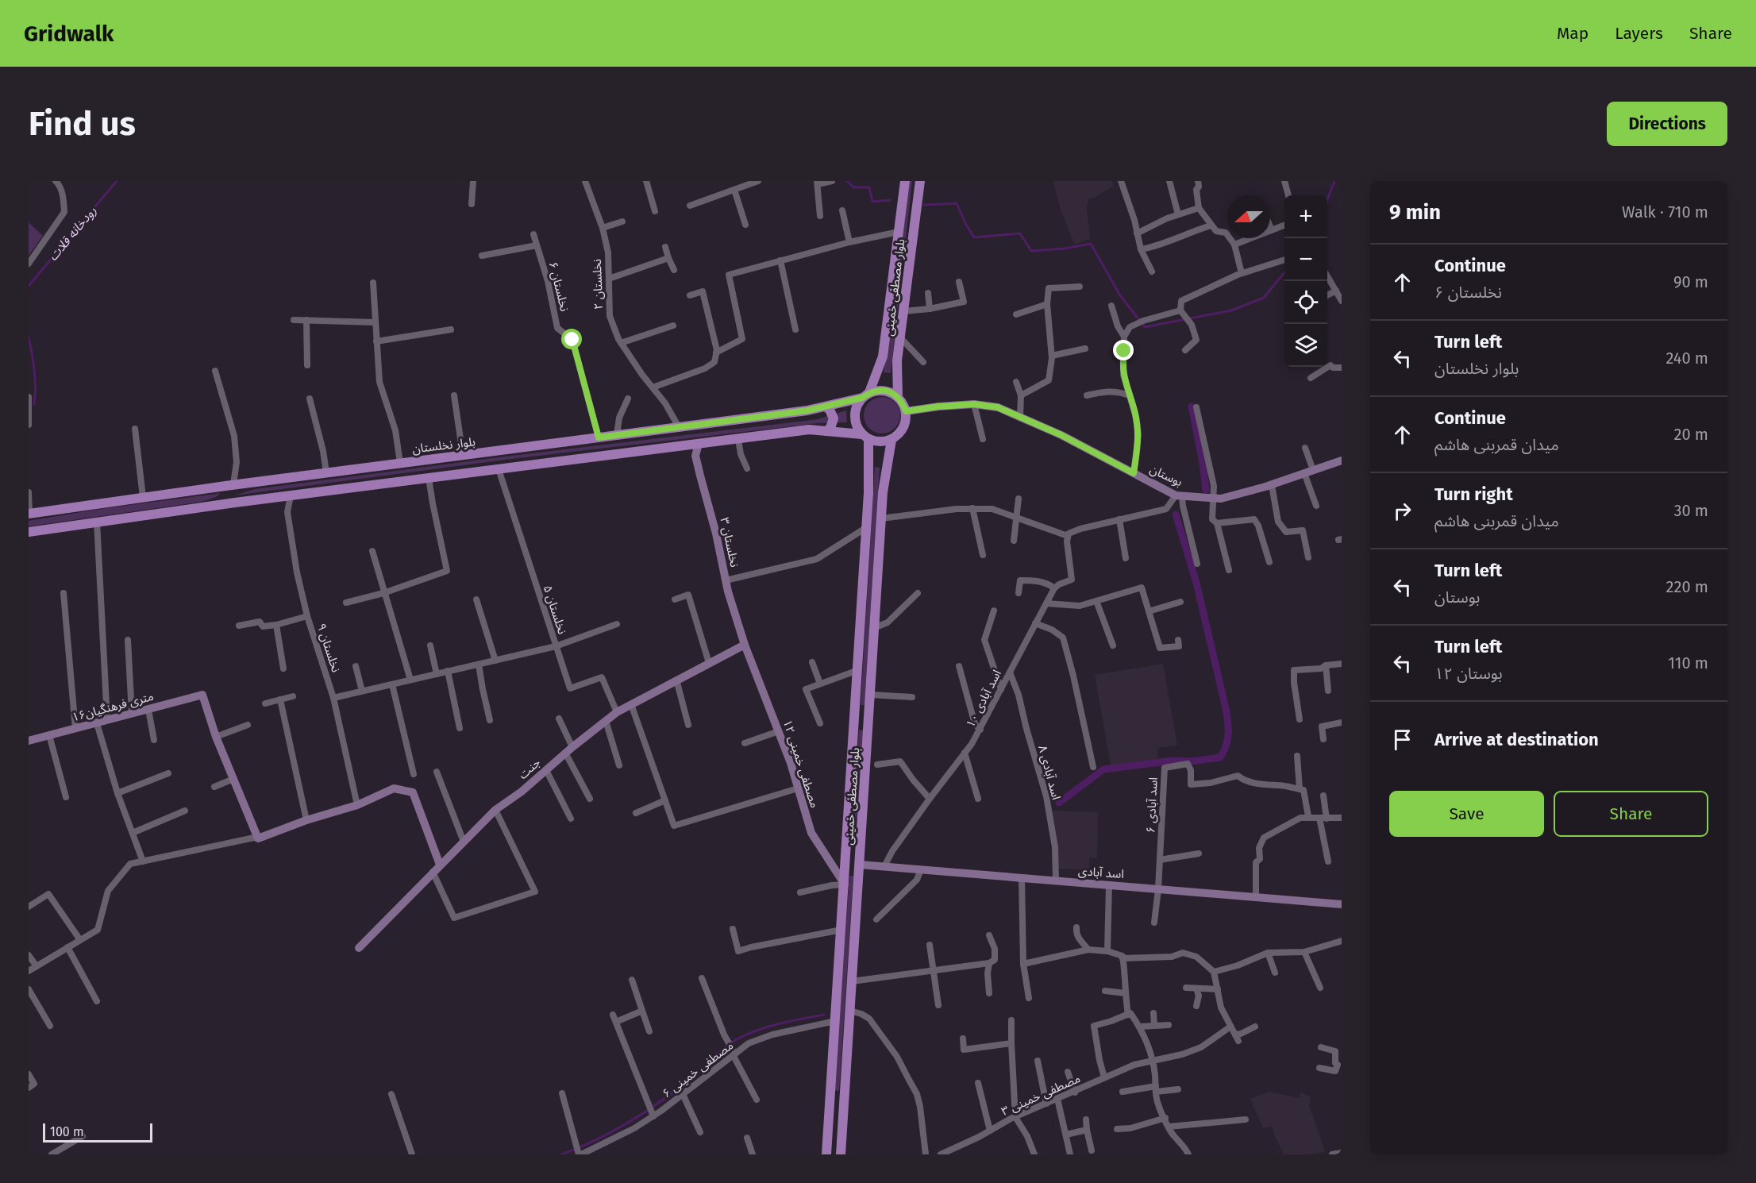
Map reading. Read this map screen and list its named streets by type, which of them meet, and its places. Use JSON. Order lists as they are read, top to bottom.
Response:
{
  "streets": {
    "main road": ["بلوار مصطفی خمینی", "بلوار نخلستان"],
    "street": [
      "نخلستان ۲",
      "نخلستان ۶",
      "بوستان",
      "نخلستان ۳",
      "نخلستان ۵",
      "نخلستان ۹",
      "اسد آبادی ۱۰",
      "۱۶متری فرهنگیان",
      "مصطفی خمینی ۱۲",
      "جنت",
      "اسد آبادی ۸",
      "اسد آبادی ۶",
      "اسد آبادی",
      "مصطفی خمینی ۶",
      "مصطفی خمینی ۳"
    ]
  },
  "crossings": [
    ["نخلستان ۲", "بلوار نخلستان"],
    ["نخلستان ۶", "بلوار نخلستان"],
    ["بلوار مصطفی خمینی", "بلوار نخلستان"],
    ["بلوار مصطفی خمینی", "بوستان"],
    ["بلوار مصطفی خمینی", "مصطفی خمینی ۱۲"],
    ["بلوار مصطفی خمینی", "اسد آبادی"],
    ["بلوار مصطفی خمینی", "مصطفی خمینی ۶"],
    ["بلوار نخلستان", "بوستان"],
    ["نخلستان ۳", "مصطفی خمینی ۱۲"],
    ["نخلستان ۳", "جنت"],
    ["نخلستان ۵", "جنت"],
    ["اسد آبادی ۱۰", "اسد آبادی ۸"],
    ["اسد آبادی ۱۰", "اسد آبادی"],
    ["مصطفی خمینی ۱۲", "جنت"],
    ["اسد آبادی ۸", "اسد آبادی"],
    ["اسد آبادی ۶", "اسد آبادی"]
  ],
  "water": ["رودخانه قلات"],
  "scale_bar": "100 m",
  "north": "left",
  "page": {
    "header": "Gridwalk",
    "nav": ["Map", "Layers", "Share"],
    "buttons": [
      "Directions",
      ["Save", "Share"]
    ],
    "title": "Find us",
    "heading": ["9 min", "Walk · 710 m"],
    "map_buttons": ["+", "−"],
    "list": [
      ["Continue", "نخلستان ۶", "90 m"],
      ["Turn left", "بلوار نخلستان", "240 m"],
      ["Continue", "میدان قمربنی هاشم", "20 m"],
      ["Turn right", "میدان قمربنی هاشم", "30 m"],
      ["Turn left", "بوستان", "220 m"],
      ["Turn left", "۱۲ بوستان", "110 m"],
      "Arrive at destination"
    ],
    "scale": "100 m"
  }
}
